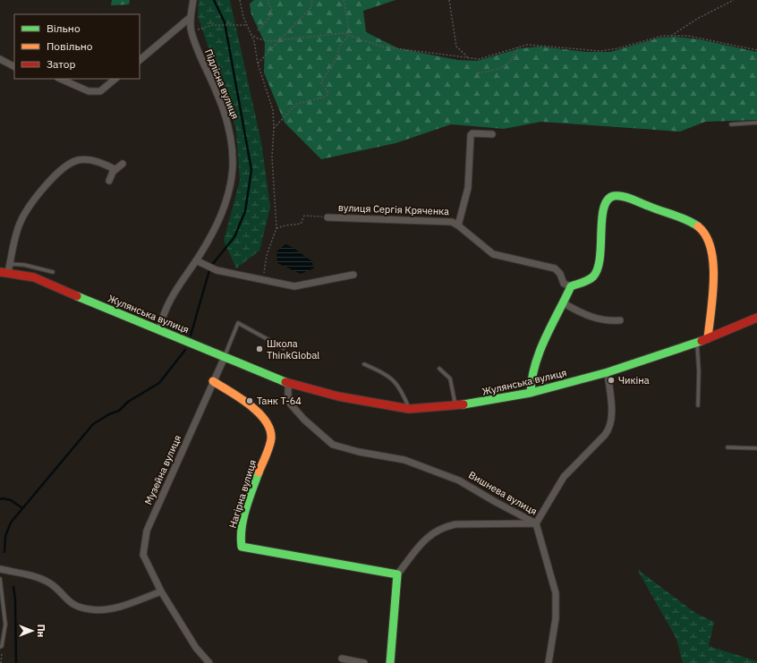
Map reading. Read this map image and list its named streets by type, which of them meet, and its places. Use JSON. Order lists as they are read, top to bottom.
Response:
{
  "streets": {
    "street": [
      "Підлісна вулиця",
      "вулиця Сергія Кряченка",
      "Жулянська вулиця",
      "Музейна вулиця",
      "Вишнева вулиця",
      "Нагірна вулиця"
    ]
  },
  "crossings": [
    ["Підлісна вулиця", "Жулянська вулиця"],
    ["Жулянська вулиця", "Музейна вулиця"],
    ["Жулянська вулиця", "Вишнева вулиця"],
    ["Музейна вулиця", "Нагірна вулиця"]
  ],
  "places": ["Школа ThinkGlobal", "Чикіна", "Танк Т-64"],
  "legend": ["Вільно", "Повільно", "Затор"],
  "north": "right"
}
